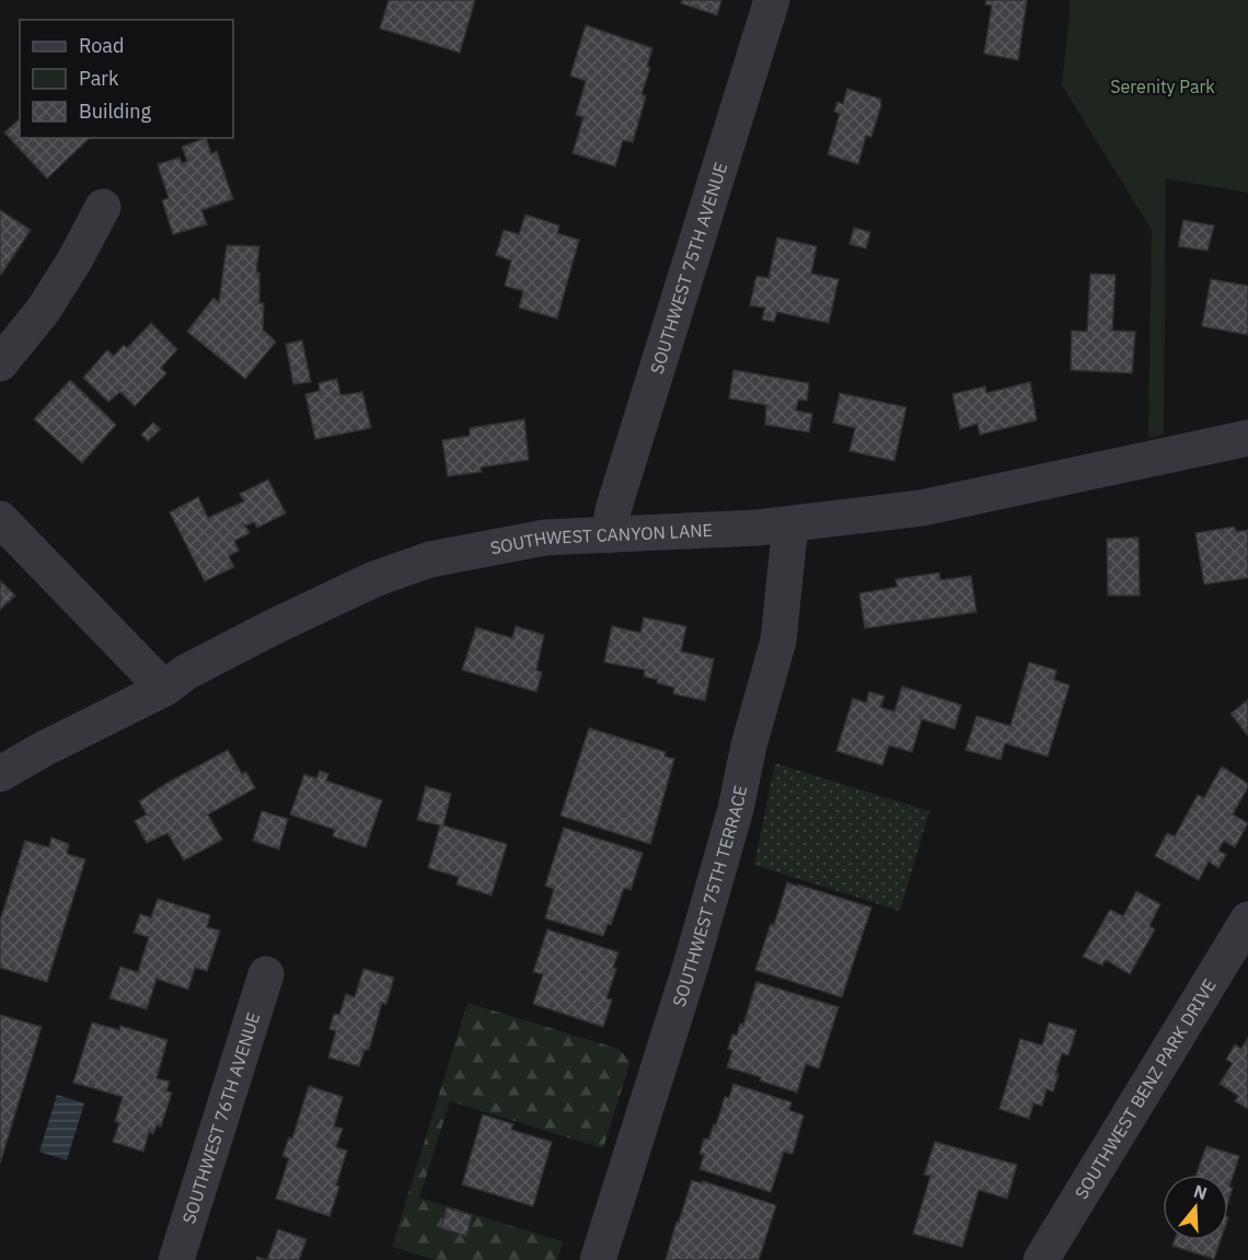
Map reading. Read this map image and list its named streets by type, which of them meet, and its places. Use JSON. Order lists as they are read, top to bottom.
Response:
{
  "streets": {
    "street": [
      "SOUTHWEST 75TH AVENUE",
      "SOUTHWEST CANYON LANE",
      "SOUTHWEST 75TH TERRACE",
      "SOUTHWEST BENZ PARK DRIVE",
      "SOUTHWEST 76TH AVENUE"
    ]
  },
  "crossings": [
    ["SOUTHWEST 75TH AVENUE", "SOUTHWEST CANYON LANE"],
    ["SOUTHWEST CANYON LANE", "SOUTHWEST 75TH TERRACE"]
  ],
  "parks": ["Serenity Park"],
  "legend": ["Road", "Park", "Building"],
  "north": "top"
}
